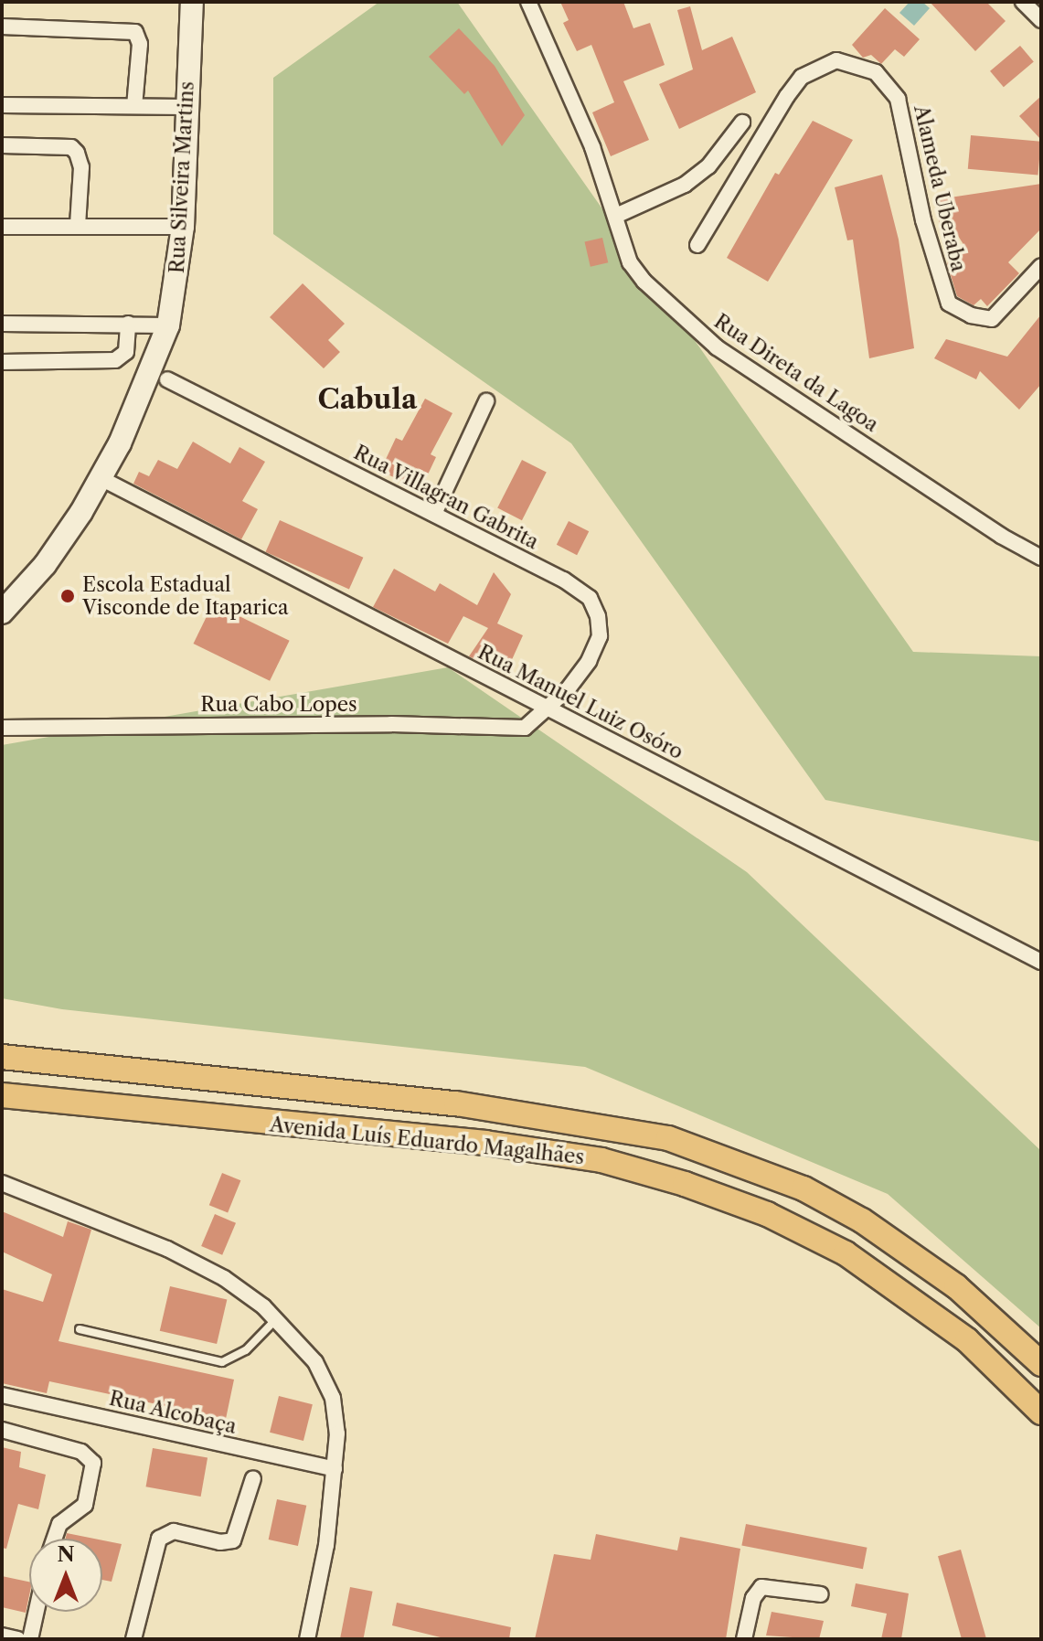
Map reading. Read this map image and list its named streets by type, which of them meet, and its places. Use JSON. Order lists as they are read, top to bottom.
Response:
{
  "streets": {
    "main road": ["Rua Silveira Martins", "Avenida Luís Eduardo Magalhães"],
    "street": [
      "Alameda Uberaba",
      "Rua Direta da Lagoa",
      "Rua Villagran Gabrita",
      "Rua Manuel Luiz Osóro",
      "Rua Cabo Lopes",
      "Rua Alcobaça"
    ]
  },
  "crossings": [
    ["Rua Silveira Martins", "Rua Manuel Luiz Osóro"],
    ["Rua Villagran Gabrita", "Rua Manuel Luiz Osóro"],
    ["Rua Villagran Gabrita", "Rua Cabo Lopes"],
    ["Rua Manuel Luiz Osóro", "Rua Cabo Lopes"]
  ],
  "districts": ["Cabula"],
  "places": ["Escola Estadual Visconde de Itaparica"],
  "north": "top"
}
